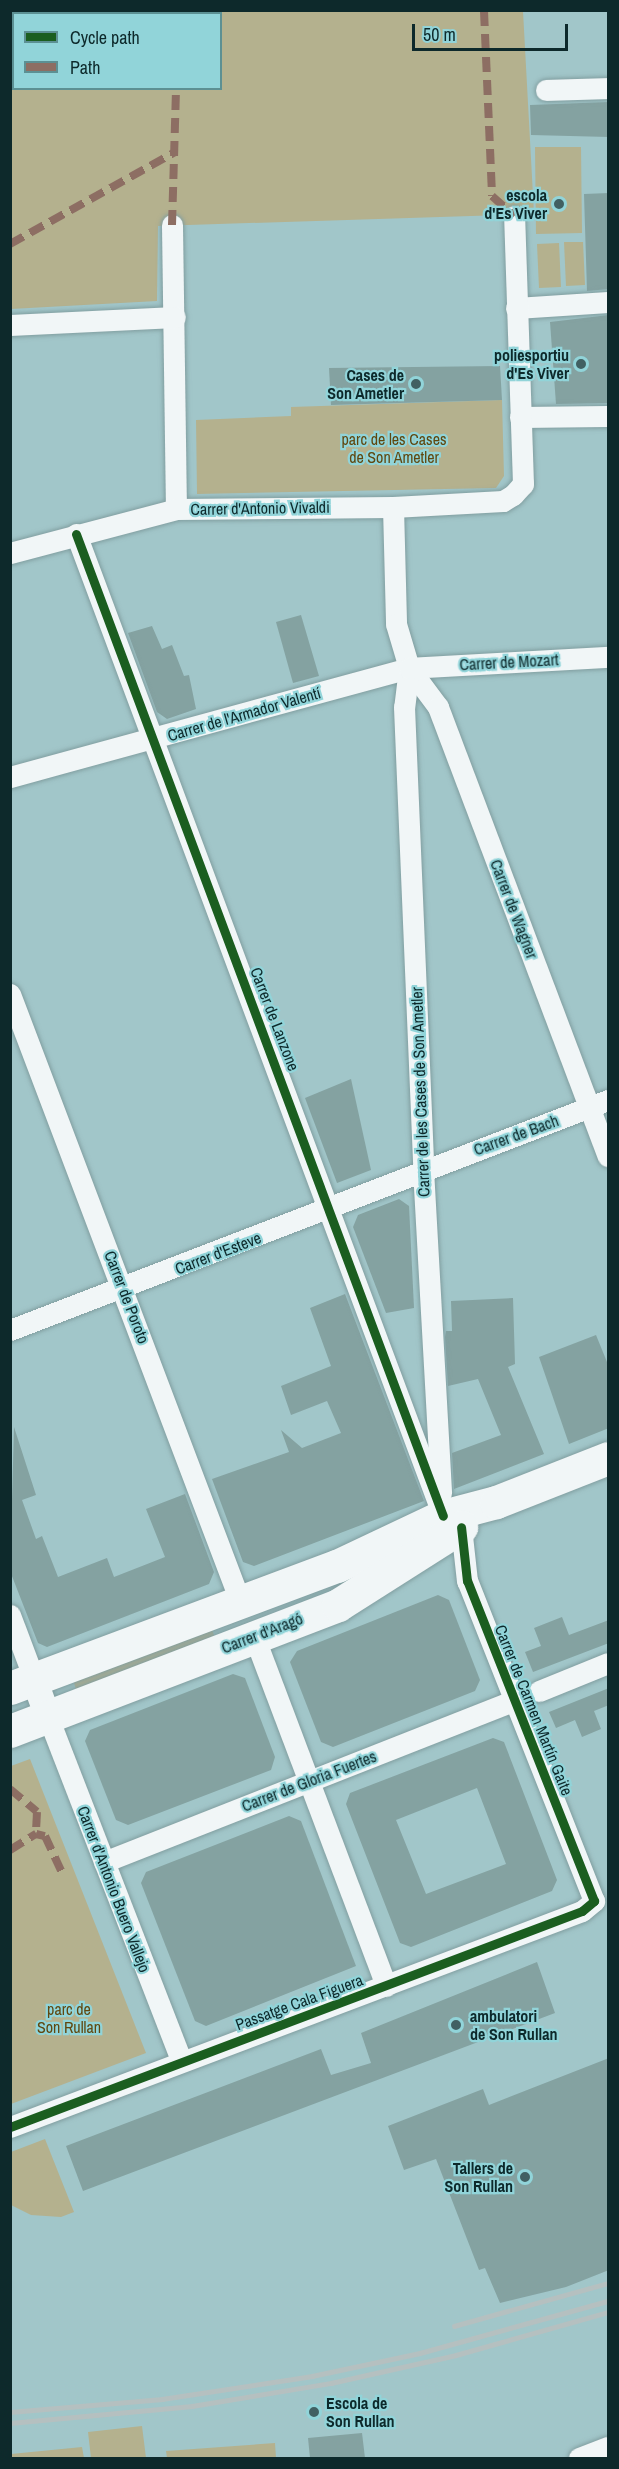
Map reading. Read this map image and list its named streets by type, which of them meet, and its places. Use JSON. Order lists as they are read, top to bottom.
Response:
{
  "streets": {
    "main road": ["Carrer d'Aragó"],
    "street": [
      "Carrer d'Antonio Vivaldi",
      "Carrer de Mozart",
      "Carrer de l'Armador Valentí",
      "Carrer de Wagner",
      "Carrer de Lanzone",
      "Carrer de les Cases de Son Ametler",
      "Carrer de Bach",
      "Carrer d'Esteve",
      "Carrer de Poroto",
      "Carrer de Carmen Martín Gaite",
      "Carrer de Gloria Fuertes",
      "Carrer d'Antonio Buero Vallejo",
      "Passatge Cala Figuera"
    ]
  },
  "crossings": [
    ["Carrer d'Antonio Vivaldi", "Carrer de Lanzone"],
    ["Carrer de Mozart", "Carrer de l'Armador Valentí"],
    ["Carrer de Mozart", "Carrer de Wagner"],
    ["Carrer de Mozart", "Carrer de les Cases de Son Ametler"],
    ["Carrer de l'Armador Valentí", "Carrer de Wagner"],
    ["Carrer de l'Armador Valentí", "Carrer de Lanzone"],
    ["Carrer de l'Armador Valentí", "Carrer de les Cases de Son Ametler"],
    ["Carrer de Wagner", "Carrer de les Cases de Son Ametler"],
    ["Carrer de Wagner", "Carrer de Bach"],
    ["Carrer de Lanzone", "Carrer de les Cases de Son Ametler"],
    ["Carrer de Lanzone", "Carrer d'Esteve"],
    ["Carrer de Lanzone", "Carrer d'Aragó"],
    ["Carrer de Lanzone", "Carrer de Carmen Martín Gaite"],
    ["Carrer de les Cases de Son Ametler", "Carrer de Bach"],
    ["Carrer de les Cases de Son Ametler", "Carrer d'Esteve"],
    ["Carrer de les Cases de Son Ametler", "Carrer d'Aragó"],
    ["Carrer de les Cases de Son Ametler", "Carrer de Carmen Martín Gaite"],
    ["Carrer de Bach", "Carrer d'Esteve"],
    ["Carrer d'Esteve", "Carrer de Poroto"],
    ["Carrer d'Aragó", "Carrer de Carmen Martín Gaite"],
    ["Carrer d'Aragó", "Carrer d'Antonio Buero Vallejo"],
    ["Carrer de Carmen Martín Gaite", "Carrer de Gloria Fuertes"],
    ["Carrer de Carmen Martín Gaite", "Passatge Cala Figuera"],
    ["Carrer de Gloria Fuertes", "Carrer d'Antonio Buero Vallejo"],
    ["Carrer d'Antonio Buero Vallejo", "Passatge Cala Figuera"]
  ],
  "parks": ["parc de les Cases de Son Ametler", "parc de Son Rullan"],
  "places": [
    "escola d'Es Viver",
    "poliesportiu d'Es Viver",
    "Cases de Son Ametler",
    "ambulatori de Son Rullan",
    "Tallers de Son Rullan",
    "Escola de Son Rullan"
  ],
  "legend": ["Cycle path", "Path"],
  "scale_bar": "50 m"
}
